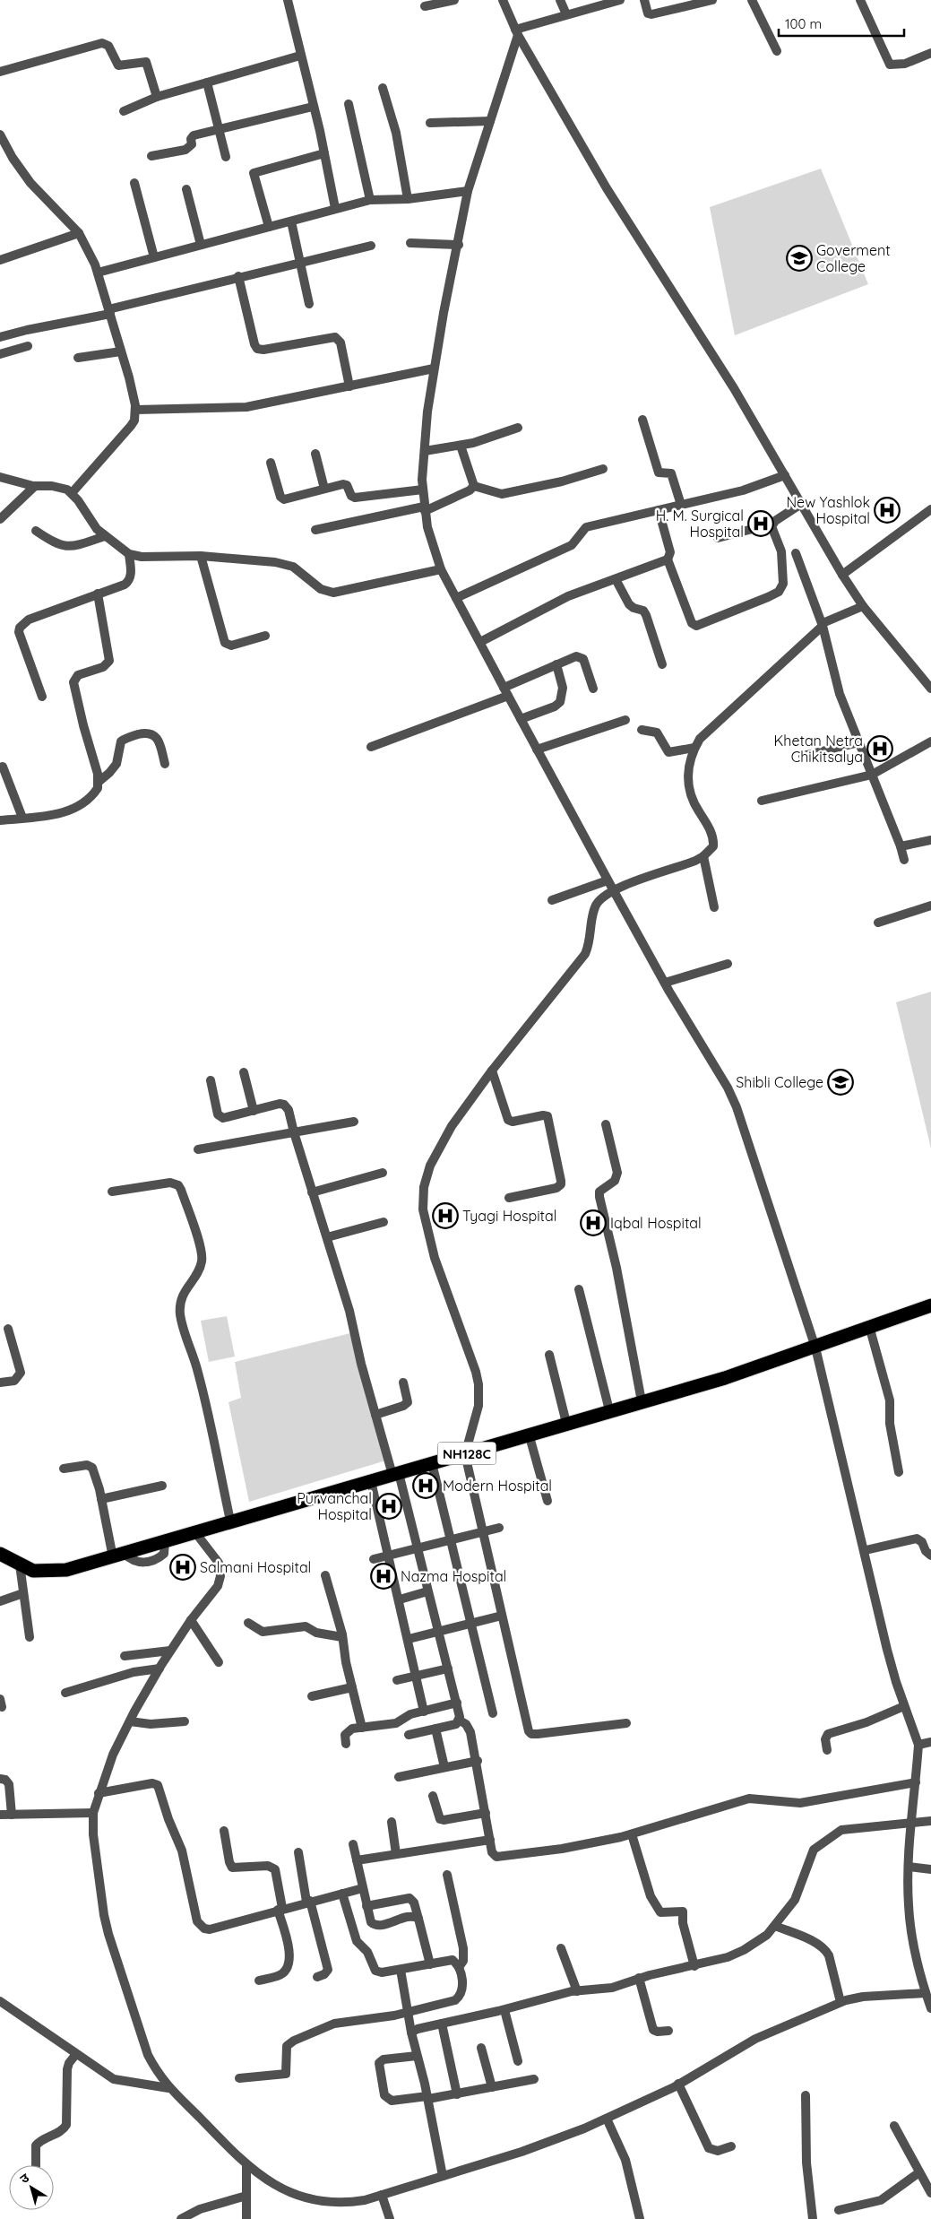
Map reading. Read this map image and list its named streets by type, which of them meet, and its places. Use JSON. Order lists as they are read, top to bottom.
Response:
{
  "streets": {
    "highway": ["NH128C"]
  },
  "places": {
    "school or university": ["Goverment College", "Shibli College"],
    "hospital": [
      "New Yashlok Hospital",
      "H. M. Surgical Hospital",
      "Khetan Netra Chikitsalya",
      "Tyagi Hospital",
      "Iqbal Hospital",
      "Modern Hospital",
      "Purvanchal Hospital",
      "Salmani Hospital",
      "Nazma Hospital"
    ]
  },
  "scale_bar": "100 m",
  "north": "top left"
}
